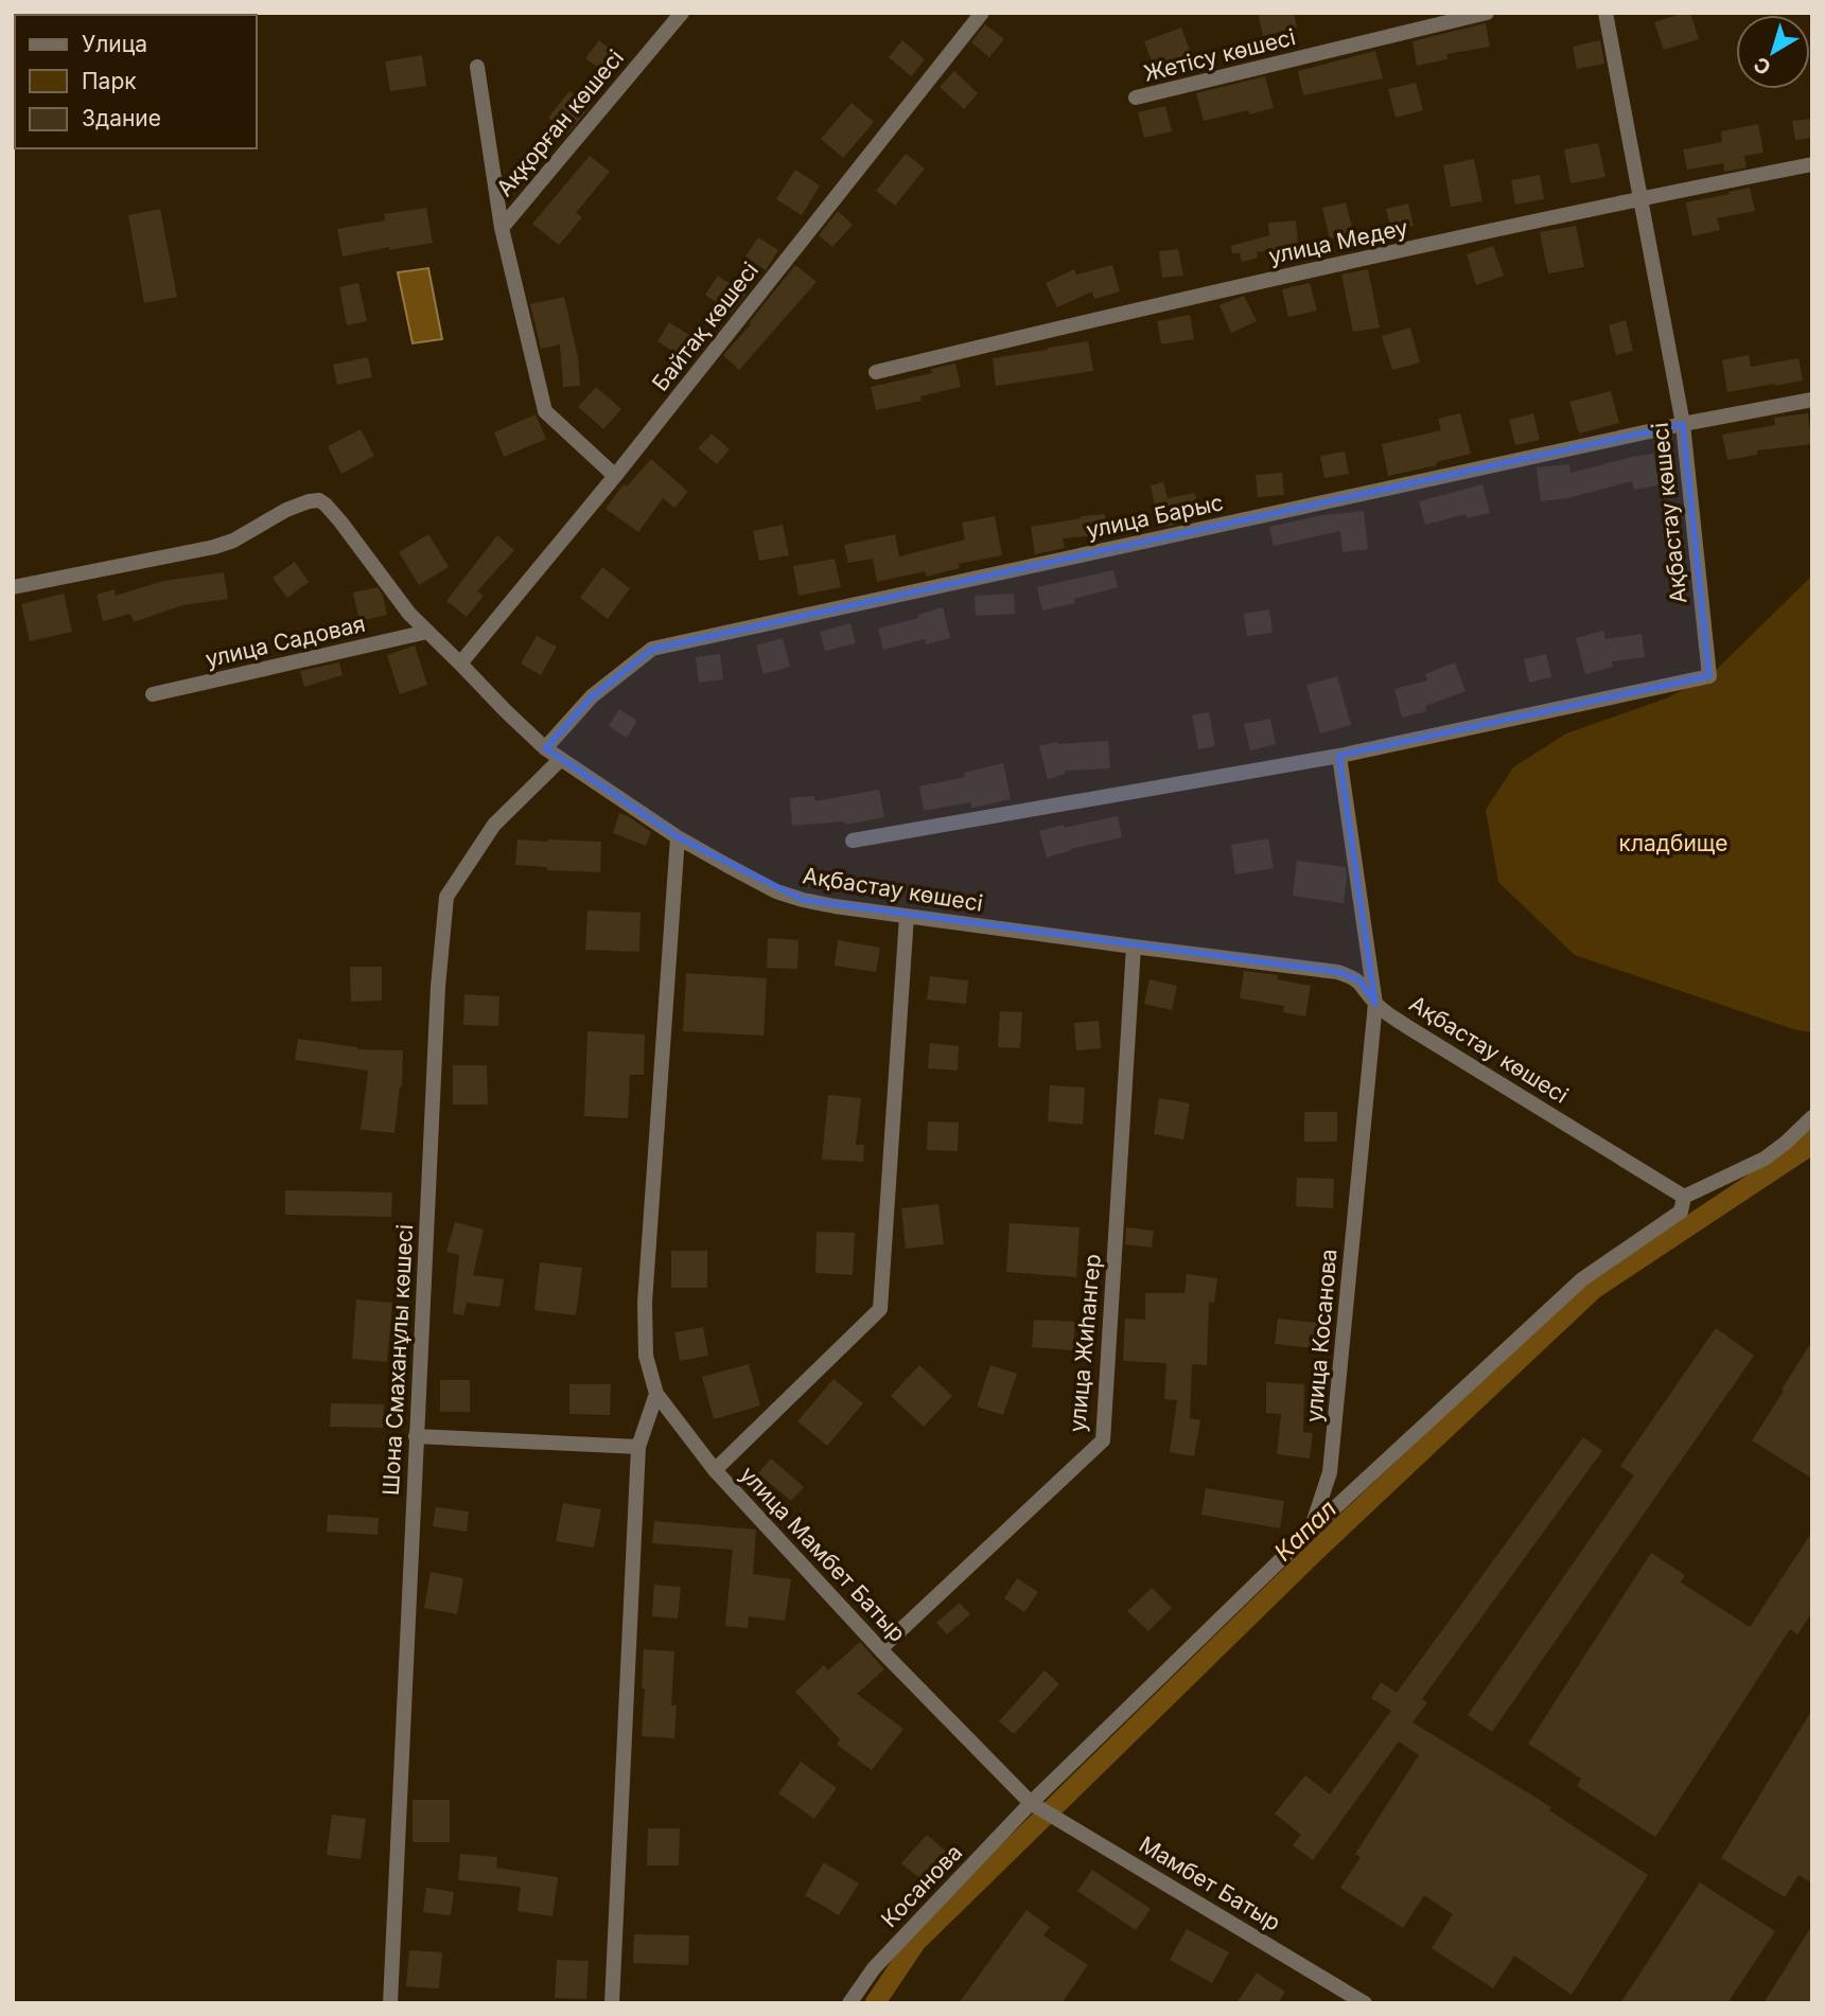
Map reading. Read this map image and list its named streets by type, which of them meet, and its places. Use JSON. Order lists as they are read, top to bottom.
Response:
{
  "streets": {
    "street": [
      "Жетісу көшесі",
      "Аққорған көшесі",
      "улица Медеу",
      "Байтақ көшесі",
      "Ақбастау көшесі",
      "улица Барыс",
      "улица Садовая",
      "улица Косанова",
      "улица Жиhангер",
      "Шона Смаханұлы көшесі",
      "улица Мамбет Батыр",
      "Мамбет Батыр",
      "Косанова"
    ]
  },
  "crossings": [
    ["улица Медеу", "Ақбастау көшесі"],
    ["Байтақ көшесі", "Ақбастау көшесі"],
    ["Ақбастау көшесі", "улица Барыс"],
    ["Ақбастау көшесі", "улица Садовая"],
    ["Ақбастау көшесі", "улица Косанова"],
    ["Ақбастау көшесі", "улица Жиhангер"],
    ["Ақбастау көшесі", "Шона Смаханұлы көшесі"],
    ["Ақбастау көшесі", "улица Мамбет Батыр"],
    ["улица Косанова", "улица Мамбет Батыр"],
    ["улица Косанова", "Мамбет Батыр"],
    ["улица Косанова", "Косанова"],
    ["улица Жиhангер", "улица Мамбет Батыр"],
    ["улица Мамбет Батыр", "Мамбет Батыр"],
    ["улица Мамбет Батыр", "Косанова"],
    ["Мамбет Батыр", "Косанова"]
  ],
  "water": ["Капал"],
  "parks": ["кладбище"],
  "legend": ["Улица", "Парк", "Здание"],
  "north": "bottom left"
}
